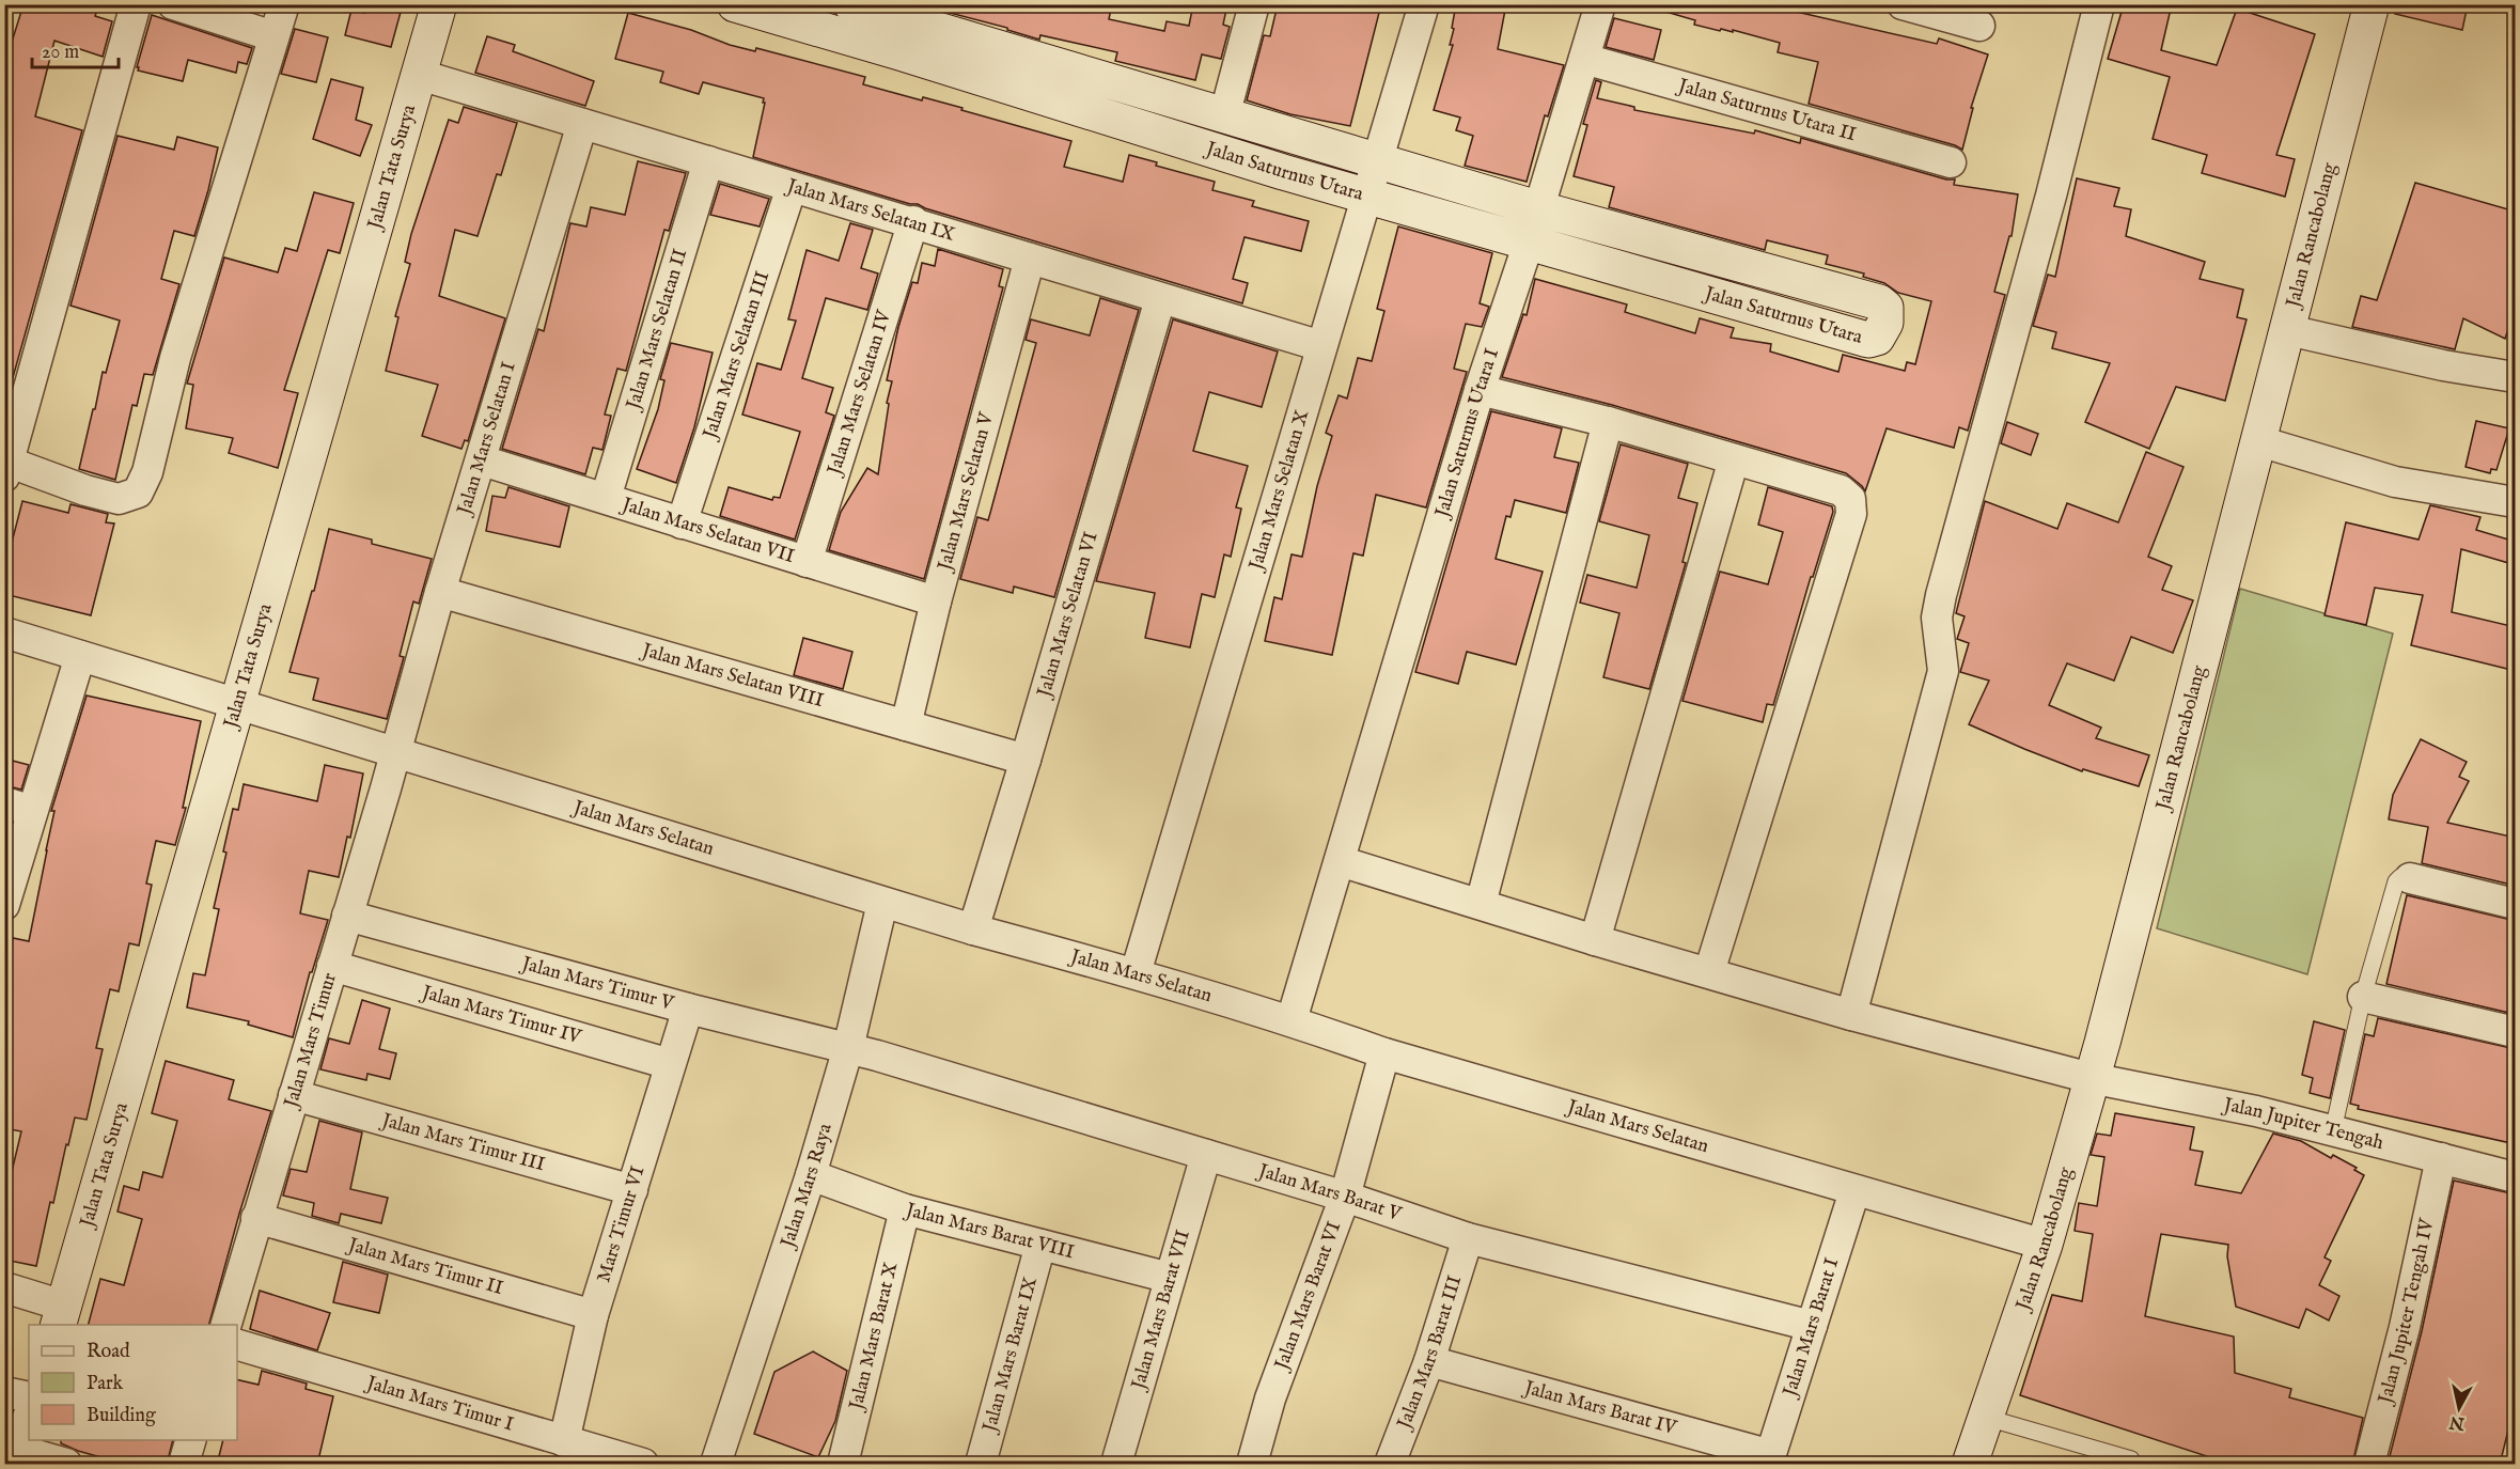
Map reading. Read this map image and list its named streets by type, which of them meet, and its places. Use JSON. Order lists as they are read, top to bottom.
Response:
{
  "streets": {
    "street": [
      "Jalan Saturnus Utara II",
      "Jalan Tata Surya",
      "Jalan Saturnus Utara",
      "Jalan Mars Selatan IX",
      "Jalan Rancabolang",
      "Jalan Mars Selatan II",
      "Jalan Mars Selatan III",
      "Jalan Mars Selatan IV",
      "Jalan Saturnus Utara I",
      "Jalan Mars Selatan I",
      "Jalan Mars Selatan X",
      "Jalan Mars Selatan V",
      "Jalan Mars Selatan VII",
      "Jalan Mars Selatan VI",
      "Jalan Mars Selatan VIII",
      "Jalan Mars Selatan",
      "Jalan Mars Timur V",
      "Jalan Mars Timur IV",
      "Jalan Mars Timur",
      "Jalan Jupiter Tengah",
      "Jalan Mars Timur III",
      "Jalan Mars Raya",
      "Jalan Mars Barat V",
      "Mars Timur VI",
      "Jalan Mars Barat VIII",
      "Jalan Mars Timur II",
      "Jalan Mars Barat VI",
      "Jalan Mars Barat VII",
      "Jalan Jupiter Tengah IV",
      "Jalan Mars Barat I",
      "Jalan Mars Barat X",
      "Jalan Mars Barat III",
      "Jalan Mars Barat IX",
      "Jalan Mars Timur I",
      "Jalan Mars Barat IV"
    ]
  },
  "crossings": [
    ["Jalan Saturnus Utara II", "Jalan Saturnus Utara I"],
    ["Jalan Tata Surya", "Jalan Mars Selatan IX"],
    ["Jalan Tata Surya", "Jalan Mars Selatan"],
    ["Jalan Saturnus Utara", "Jalan Saturnus Utara I"],
    ["Jalan Saturnus Utara", "Jalan Mars Selatan X"],
    ["Jalan Mars Selatan IX", "Jalan Mars Selatan II"],
    ["Jalan Mars Selatan IX", "Jalan Mars Selatan III"],
    ["Jalan Mars Selatan IX", "Jalan Mars Selatan IV"],
    ["Jalan Mars Selatan IX", "Jalan Mars Selatan I"],
    ["Jalan Mars Selatan IX", "Jalan Mars Selatan X"],
    ["Jalan Mars Selatan IX", "Jalan Mars Selatan V"],
    ["Jalan Mars Selatan IX", "Jalan Mars Selatan VI"],
    ["Jalan Rancabolang", "Jalan Mars Selatan"],
    ["Jalan Rancabolang", "Jalan Jupiter Tengah"],
    ["Jalan Mars Selatan II", "Jalan Mars Selatan VII"],
    ["Jalan Mars Selatan III", "Jalan Mars Selatan VII"],
    ["Jalan Mars Selatan IV", "Jalan Mars Selatan VII"],
    ["Jalan Saturnus Utara I", "Jalan Mars Selatan"],
    ["Jalan Saturnus Utara I", "Jalan Jupiter Tengah"],
    ["Jalan Mars Selatan I", "Jalan Mars Selatan VII"],
    ["Jalan Mars Selatan I", "Jalan Mars Selatan VIII"],
    ["Jalan Mars Selatan I", "Jalan Mars Selatan"],
    ["Jalan Mars Selatan I", "Jalan Mars Timur"],
    ["Jalan Mars Selatan X", "Jalan Mars Selatan"],
    ["Jalan Mars Selatan V", "Jalan Mars Selatan VII"],
    ["Jalan Mars Selatan V", "Jalan Mars Selatan VIII"],
    ["Jalan Mars Selatan VI", "Jalan Mars Selatan VIII"],
    ["Jalan Mars Selatan VI", "Jalan Mars Selatan"],
    ["Jalan Mars Selatan", "Jalan Mars Timur"],
    ["Jalan Mars Selatan", "Jalan Mars Raya"],
    ["Jalan Mars Selatan", "Jalan Mars Barat VI"],
    ["Jalan Mars Selatan", "Jalan Mars Barat I"],
    ["Jalan Mars Timur V", "Jalan Mars Timur"],
    ["Jalan Mars Timur V", "Jalan Mars Raya"],
    ["Jalan Mars Timur V", "Jalan Mars Barat V"],
    ["Jalan Mars Timur V", "Mars Timur VI"],
    ["Jalan Mars Timur IV", "Jalan Mars Timur"],
    ["Jalan Mars Timur IV", "Mars Timur VI"],
    ["Jalan Mars Timur", "Jalan Mars Timur III"],
    ["Jalan Mars Timur", "Jalan Mars Timur II"],
    ["Jalan Jupiter Tengah", "Jalan Jupiter Tengah IV"],
    ["Jalan Mars Timur III", "Mars Timur VI"],
    ["Jalan Mars Raya", "Jalan Mars Barat V"],
    ["Jalan Mars Raya", "Jalan Mars Barat VIII"],
    ["Jalan Mars Barat V", "Jalan Mars Barat VI"],
    ["Jalan Mars Barat V", "Jalan Mars Barat VII"],
    ["Jalan Mars Barat V", "Jalan Mars Barat I"],
    ["Jalan Mars Barat V", "Jalan Mars Barat III"],
    ["Mars Timur VI", "Jalan Mars Timur II"],
    ["Mars Timur VI", "Jalan Mars Timur I"],
    ["Jalan Mars Barat VIII", "Jalan Mars Barat VII"],
    ["Jalan Mars Barat VIII", "Jalan Mars Barat X"],
    ["Jalan Mars Barat VIII", "Jalan Mars Barat IX"],
    ["Jalan Mars Barat I", "Jalan Mars Barat IV"],
    ["Jalan Mars Barat III", "Jalan Mars Barat IV"]
  ],
  "legend": ["Road", "Park", "Building"],
  "scale_bar": "20 m",
  "north": "bottom"
}
